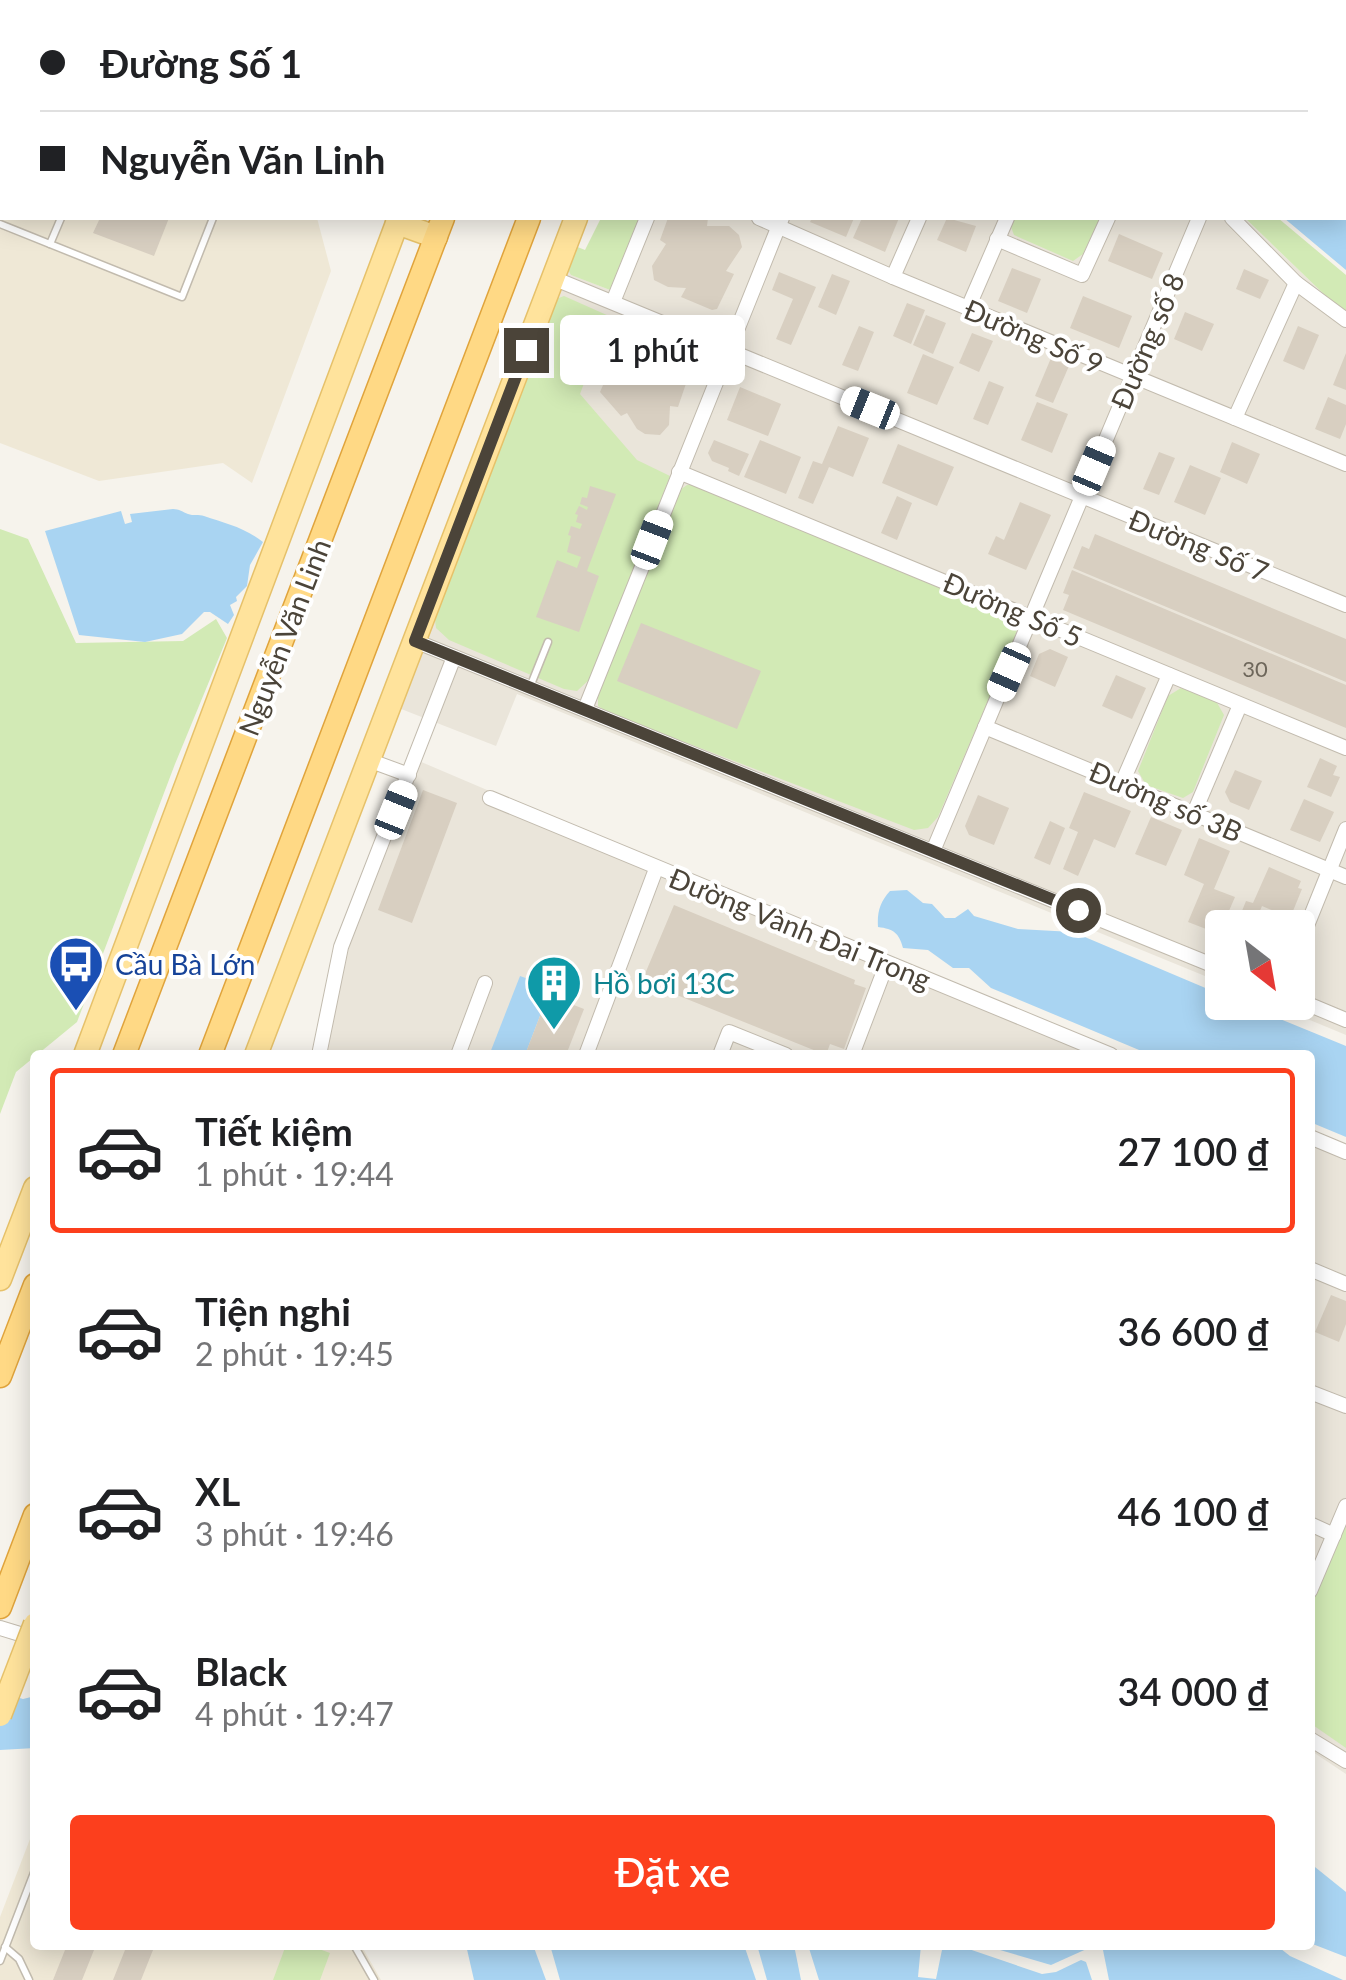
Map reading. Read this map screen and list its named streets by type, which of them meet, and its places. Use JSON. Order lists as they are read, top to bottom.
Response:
{
  "streets": {
    "highway": ["Nguyễn Văn Linh"],
    "street": [
      "Đường Số 9",
      "Đường số 8",
      "Đường Số 7",
      "Đường Số 5",
      "Đường số 3B",
      "Đường Vành Đai Trong"
    ]
  },
  "crossings": [
    ["Đường Số 9", "Đường số 8"],
    ["Đường số 8", "Đường Số 7"],
    ["Đường số 8", "Đường Số 5"],
    ["Đường số 8", "Đường số 3B"]
  ],
  "places": {
    "bus stop": ["Cầu Bà Lớn"],
    "building": ["Hồ bơi 13C"]
  },
  "house_numbers": ["30"],
  "north": "bottom right",
  "page": {
    "banner": ["Đường Số 1", "Nguyễn Văn Linh"],
    "bubble": "1 phút",
    "list": [
      {
        "name": "Tiết kiệm",
        "note": "1 phút · 19:44",
        "value": "27 100 ₫"
      },
      {
        "name": "Tiện nghi",
        "note": "2 phút · 19:45",
        "value": "36 600 ₫"
      },
      {
        "name": "XL",
        "note": "3 phút · 19:46",
        "value": "46 100 ₫"
      },
      {
        "name": "Black",
        "note": "4 phút · 19:47",
        "value": "34 000 ₫"
      }
    ],
    "buttons": "Đặt xe"
  }
}
